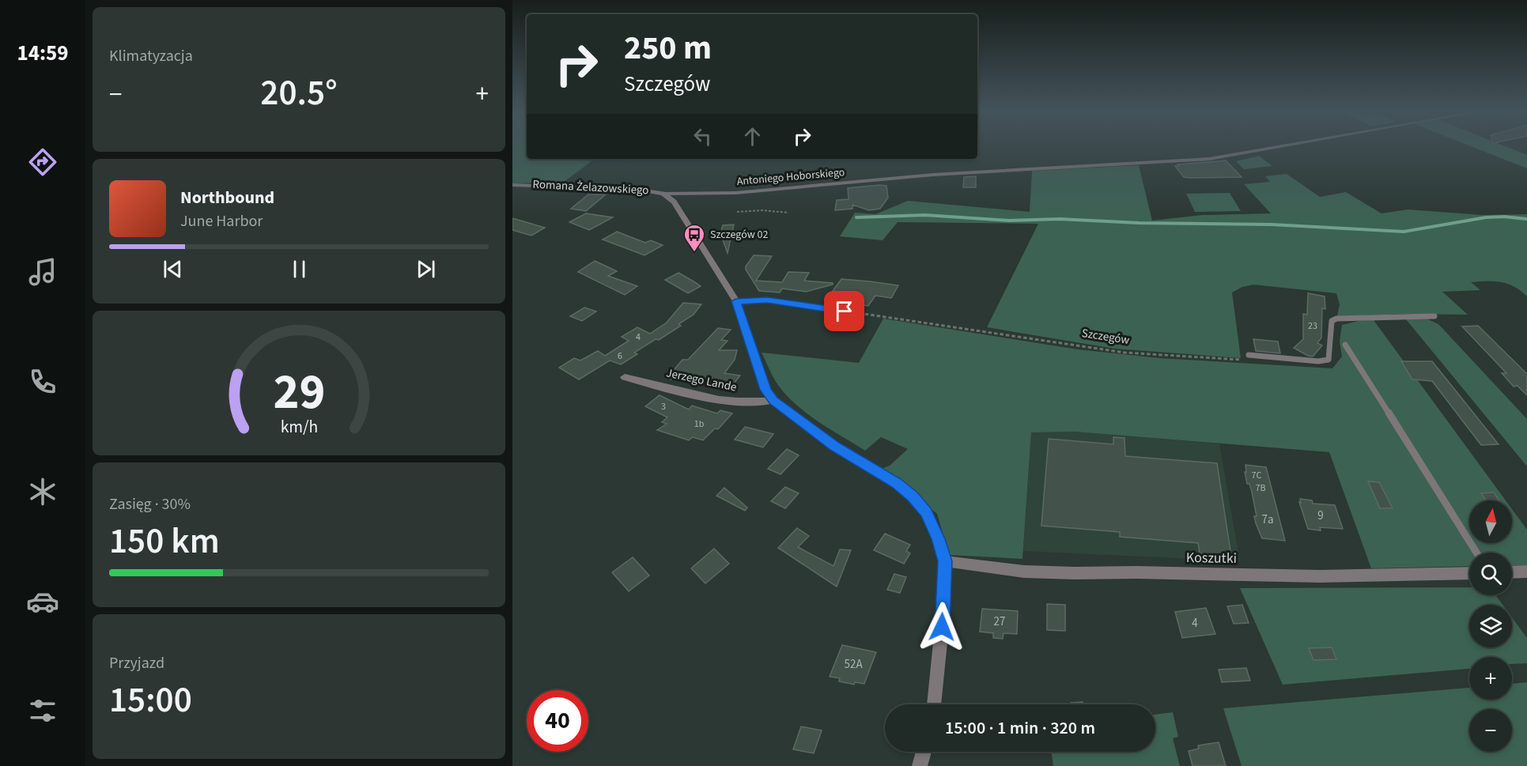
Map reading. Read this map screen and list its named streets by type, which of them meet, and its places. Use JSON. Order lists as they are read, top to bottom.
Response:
{
  "streets": {
    "street": [
      "Antoniego Hoborskiego",
      "Romana Żelazowskiego",
      "Jerzego Lande",
      "Koszutki"
    ],
    "path": ["Szczegów"]
  },
  "crossings": [
    ["Antoniego Hoborskiego", "Romana Żelazowskiego"],
    ["Romana Żelazowskiego", "Jerzego Lande"],
    ["Romana Żelazowskiego", "Koszutki"]
  ],
  "places": {
    "bus stop": ["Szczegów 02"]
  },
  "house_numbers": [
    "23",
    "4",
    "6",
    "3",
    "1b",
    "7C",
    "7B",
    "9",
    "7a",
    "27",
    "4",
    "52A"
  ],
  "north": "top",
  "page": {
    "tabs": "14:59",
    "tile": [
      "Klimatyzacja",
      ["Zasięg · 30%", "150 km"],
      ["Przyjazd", "15:00"]
    ],
    "turn": ["250 m", "Szczegów"],
    "heat": ["−", "20.5°", "+"],
    "song": ["Northbound", "June Harbor"],
    "map_buttons": ["+", "−"],
    "limit": "40",
    "trip": "15:00 · 1 min · 320 m",
    "gauge": ["29", "km/h"]
  }
}
